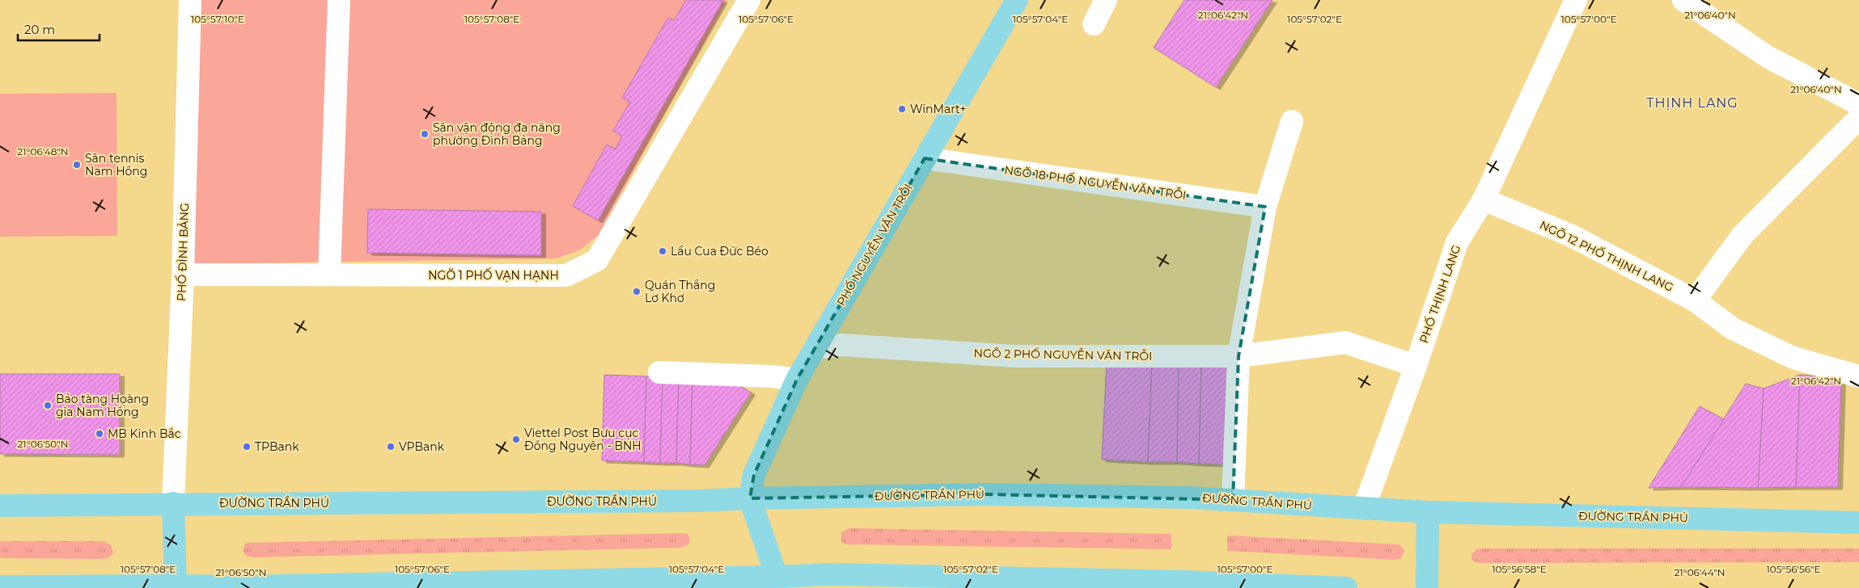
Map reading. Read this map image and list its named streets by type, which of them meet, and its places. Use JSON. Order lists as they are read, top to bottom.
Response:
{
  "streets": {
    "main road": ["PHỐ NGUYỄN VĂN TRỖI", "ĐƯỜNG TRẦN PHÚ"],
    "street": [
      "NGÕ 18 PHỐ NGUYỄN VĂN TRỖI",
      "PHỐ ĐÌNH BẢNG",
      "NGÕ 12 PHỐ THỊNH LANG",
      "NGÕ 1 PHỐ VẠN HẠNH",
      "PHỐ THỊNH LANG",
      "NGÕ 2 PHỐ NGUYỄN VĂN TRỖI"
    ]
  },
  "crossings": [
    ["NGÕ 18 PHỐ NGUYỄN VĂN TRỖI", "PHỐ NGUYỄN VĂN TRỖI"],
    ["PHỐ NGUYỄN VĂN TRỖI", "NGÕ 2 PHỐ NGUYỄN VĂN TRỖI"],
    ["PHỐ NGUYỄN VĂN TRỖI", "ĐƯỜNG TRẦN PHÚ"],
    ["PHỐ ĐÌNH BẢNG", "NGÕ 1 PHỐ VẠN HẠNH"],
    ["PHỐ ĐÌNH BẢNG", "ĐƯỜNG TRẦN PHÚ"],
    ["NGÕ 12 PHỐ THỊNH LANG", "PHỐ THỊNH LANG"],
    ["PHỐ THỊNH LANG", "NGÕ 2 PHỐ NGUYỄN VĂN TRỖI"],
    ["PHỐ THỊNH LANG", "ĐƯỜNG TRẦN PHÚ"]
  ],
  "districts": ["THỊNH LANG"],
  "places": [
    "WinMart+",
    "Sân vận động đa năng phường Đình Bảng",
    "Sân tennis Nam Hồng",
    "Lẩu Cua Đức Béo",
    "Quán Thắng Lơ Khơ",
    "Bảo tàng Hoàng gia Nam Hồng",
    "MB Kinh Bắc",
    "Viettel Post Bưu cục Đồng Nguyên - BNH",
    "TPBank",
    "VPBank"
  ],
  "scale_bar": "20 m",
  "coordinates": [
    "21°06'42\"N",
    "21°06'40\"N",
    "105°57'10\"E",
    "105°57'08\"E",
    "105°57'06\"E",
    "105°57'04\"E",
    "105°57'02\"E",
    "105°57'00\"E",
    "21°06'48\"N",
    "21°06'50\"N",
    "105°56'58\"E",
    "105°56'56\"E",
    "21°06'44\"N"
  ]
}
